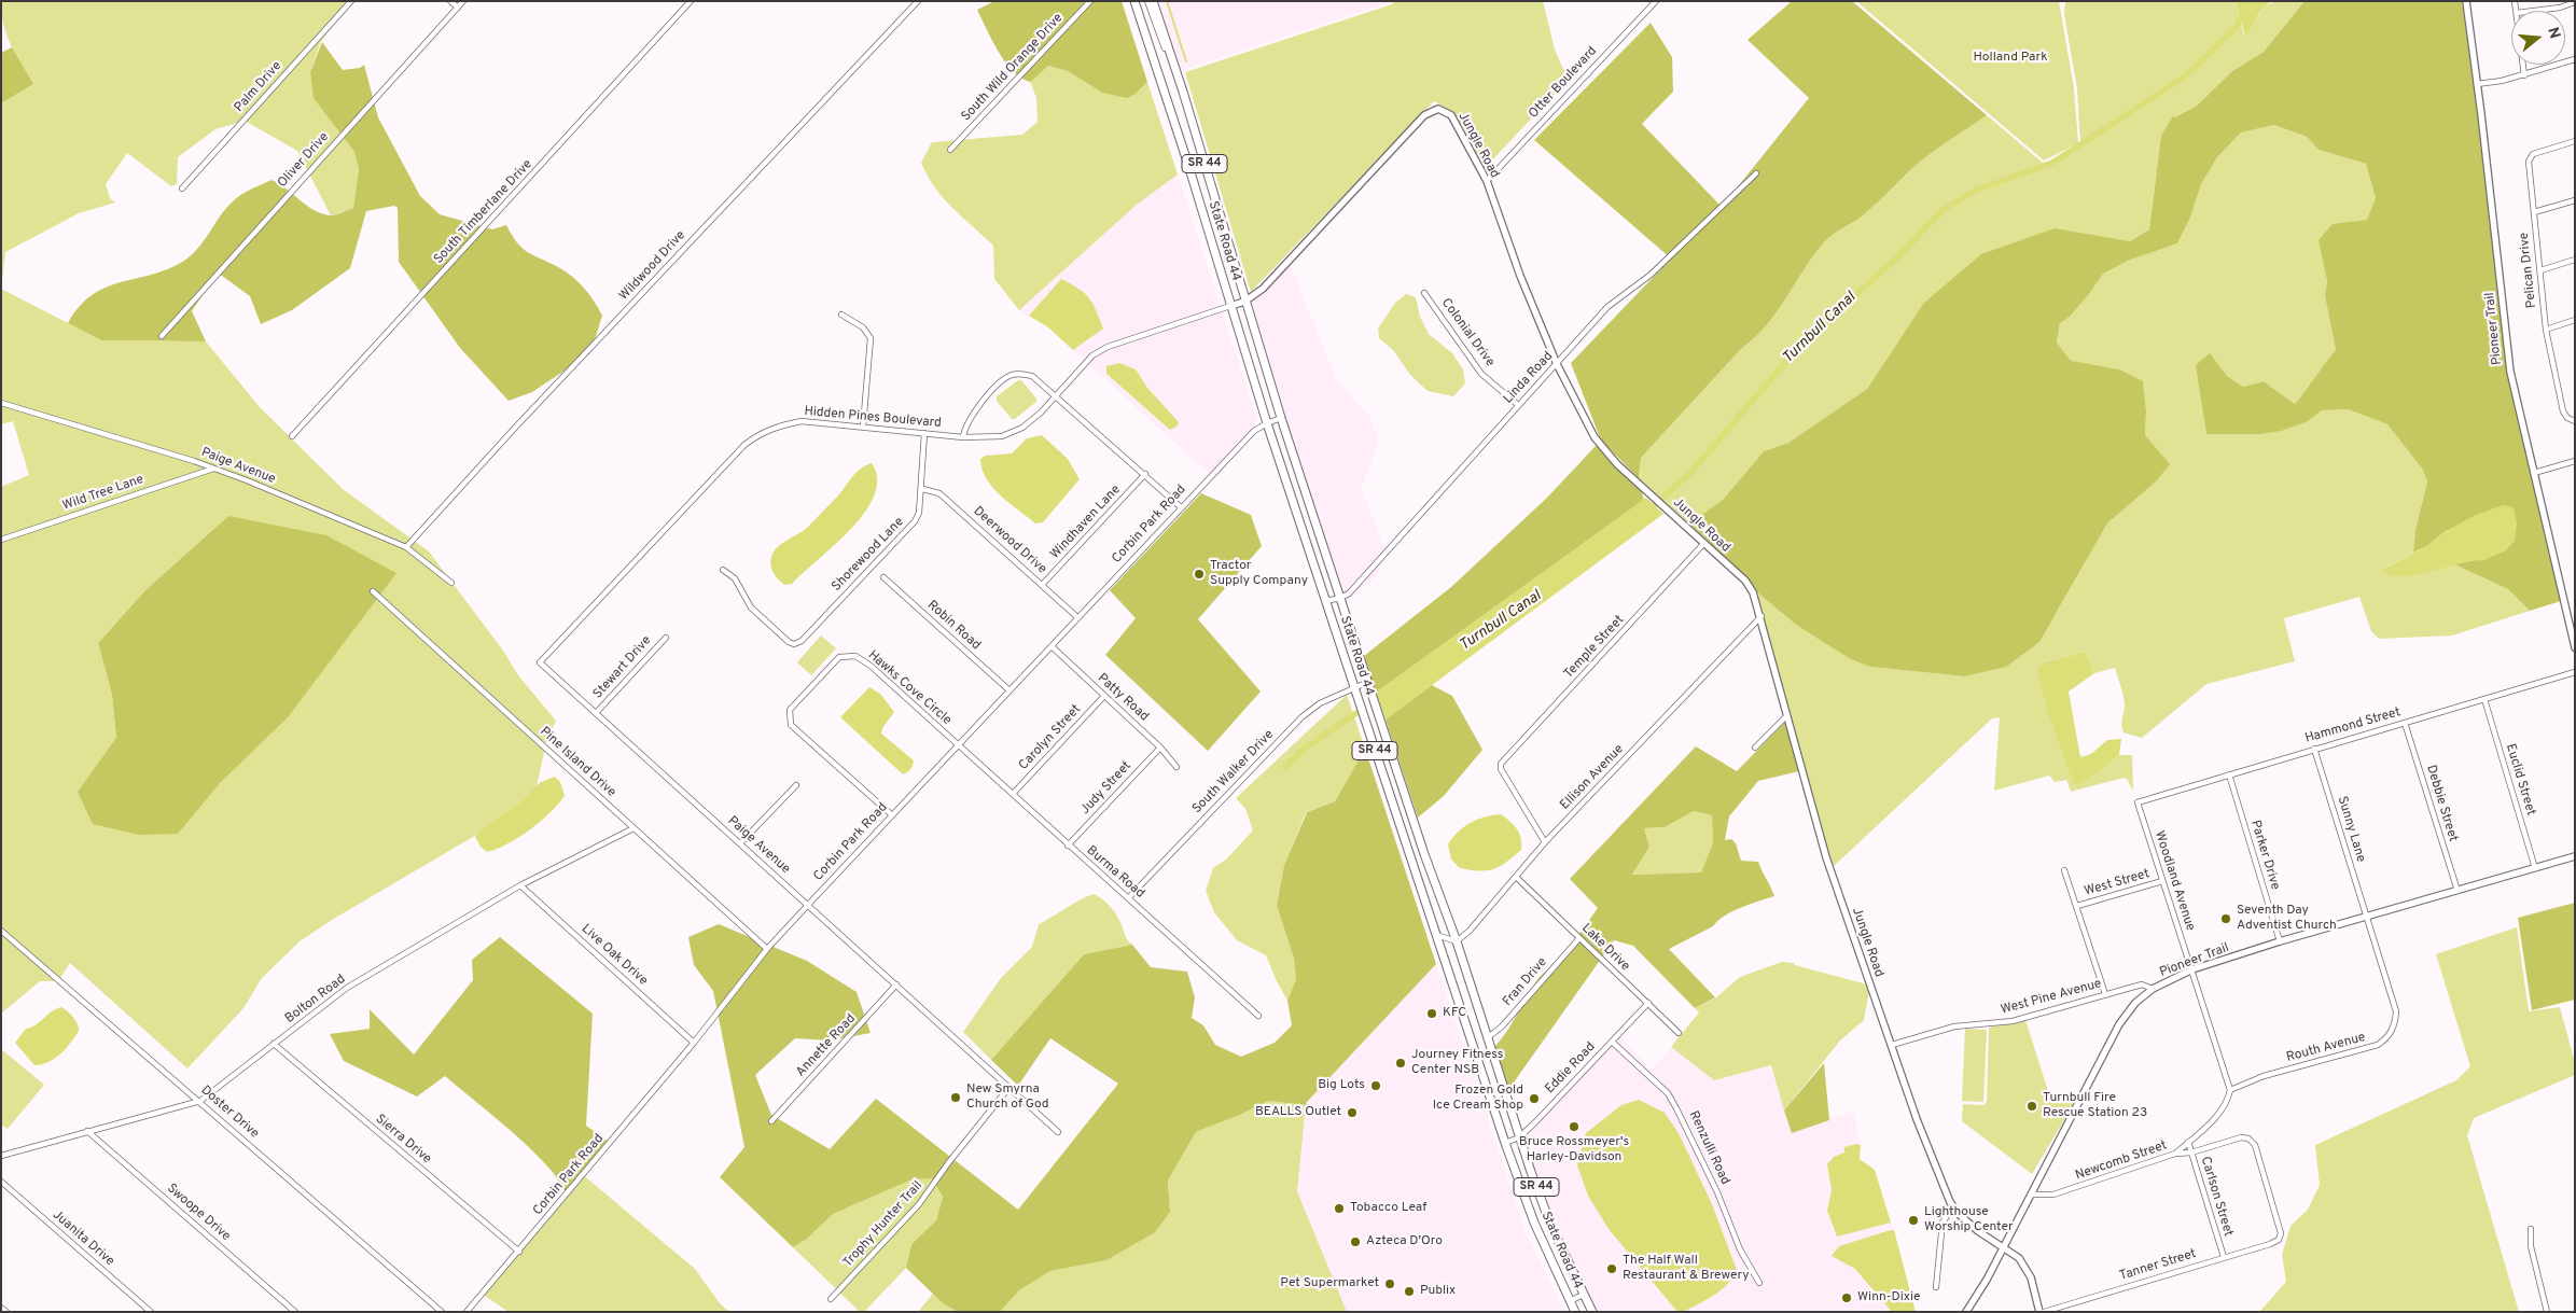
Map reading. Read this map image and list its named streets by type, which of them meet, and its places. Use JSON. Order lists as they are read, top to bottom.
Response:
{
  "streets": {
    "main road": ["SR 44", "State Road 44"],
    "street": [
      "South Wild Orange Drive",
      "Otter Boulevard",
      "Palm Drive",
      "Jungle Road",
      "Oliver Drive",
      "South Timberlane Drive",
      "Wildwood Drive",
      "Pelican Drive",
      "Pioneer Trail",
      "Colonial Drive",
      "Linda Road",
      "Hidden Pines Boulevard",
      "Paige Avenue",
      "Wild Tree Lane",
      "Windhaven Lane",
      "Corbin Park Road",
      "Deerwood Drive",
      "Shorewood Lane",
      "Robin Road",
      "Temple Street",
      "Stewart Drive",
      "Hawks Cove Circle",
      "Patty Road",
      "Hammond Street",
      "Carolyn Street",
      "Pine Island Drive",
      "South Walker Drive",
      "Ellison Avenue",
      "Euclid Street",
      "Judy Street",
      "Debbie Street",
      "Sunny Lane",
      "Parker Drive",
      "Burma Road",
      "Woodland Avenue",
      "West Street",
      "Lake Drive",
      "Live Oak Drive",
      "Fran Drive",
      "West Pine Avenue",
      "Bolton Road",
      "Annette Road",
      "Routh Avenue",
      "Eddie Road",
      "Doster Drive",
      "Sierra Drive",
      "Renzulli Road",
      "Newcomb Street",
      "Carlson Street",
      "Swoope Drive",
      "Trophy Hunter Trail",
      "Juanita Drive",
      "Tanner Street"
    ]
  },
  "crossings": [
    ["Otter Boulevard", "Jungle Road"],
    ["Jungle Road", "State Road 44"],
    ["Jungle Road", "Pioneer Trail"],
    ["Jungle Road", "Linda Road"],
    ["Jungle Road", "Hidden Pines Boulevard"],
    ["Jungle Road", "Temple Street"],
    ["Jungle Road", "Ellison Avenue"],
    ["Jungle Road", "West Pine Avenue"],
    ["State Road 44", "Linda Road"],
    ["State Road 44", "Hidden Pines Boulevard"],
    ["State Road 44", "Corbin Park Road"],
    ["State Road 44", "South Walker Drive"],
    ["State Road 44", "Ellison Avenue"],
    ["State Road 44", "Fran Drive"],
    ["State Road 44", "Eddie Road"],
    ["Wildwood Drive", "Paige Avenue"],
    ["Pioneer Trail", "Euclid Street"],
    ["Pioneer Trail", "Debbie Street"],
    ["Pioneer Trail", "Sunny Lane"],
    ["Pioneer Trail", "Parker Drive"],
    ["Pioneer Trail", "Woodland Avenue"],
    ["Pioneer Trail", "West Pine Avenue"],
    ["Pioneer Trail", "Routh Avenue"],
    ["Pioneer Trail", "Newcomb Street"],
    ["Colonial Drive", "Linda Road"],
    ["Hidden Pines Boulevard", "Paige Avenue"],
    ["Hidden Pines Boulevard", "Shorewood Lane"],
    ["Paige Avenue", "Wild Tree Lane"],
    ["Paige Avenue", "Corbin Park Road"],
    ["Paige Avenue", "Stewart Drive"],
    ["Paige Avenue", "Annette Road"],
    ["Paige Avenue", "Trophy Hunter Trail"],
    ["Windhaven Lane", "Deerwood Drive"],
    ["Corbin Park Road", "Deerwood Drive"],
    ["Corbin Park Road", "Robin Road"],
    ["Corbin Park Road", "Hawks Cove Circle"],
    ["Corbin Park Road", "Patty Road"],
    ["Corbin Park Road", "Pine Island Drive"],
    ["Corbin Park Road", "Burma Road"],
    ["Corbin Park Road", "Live Oak Drive"],
    ["Corbin Park Road", "Sierra Drive"],
    ["Deerwood Drive", "Shorewood Lane"],
    ["Temple Street", "Ellison Avenue"],
    ["Hawks Cove Circle", "Burma Road"],
    ["Patty Road", "Carolyn Street"],
    ["Patty Road", "Judy Street"],
    ["Hammond Street", "Euclid Street"],
    ["Hammond Street", "Debbie Street"],
    ["Hammond Street", "Sunny Lane"],
    ["Hammond Street", "Parker Drive"],
    ["Hammond Street", "Woodland Avenue"],
    ["Carolyn Street", "Burma Road"],
    ["Pine Island Drive", "Bolton Road"],
    ["South Walker Drive", "Burma Road"],
    ["Ellison Avenue", "Lake Drive"],
    ["Judy Street", "Burma Road"],
    ["Sunny Lane", "Routh Avenue"],
    ["Woodland Avenue", "West Street"],
    ["Woodland Avenue", "Routh Avenue"],
    ["Lake Drive", "Fran Drive"],
    ["Lake Drive", "Eddie Road"],
    ["Live Oak Drive", "Bolton Road"],
    ["Bolton Road", "Doster Drive"],
    ["Bolton Road", "Sierra Drive"],
    ["Bolton Road", "Swoope Drive"],
    ["Eddie Road", "Renzulli Road"],
    ["Newcomb Street", "Carlson Street"],
    ["Newcomb Street", "Tanner Street"],
    ["Carlson Street", "Tanner Street"]
  ],
  "water": ["Turnbull Canal"],
  "parks": ["Holland Park"],
  "places": [
    "Tractor Supply Company",
    "Seventh Day Adventist Church",
    "KFC",
    "Journey Fitness Center NSB",
    "Big Lots",
    "New Smyrna Church of God",
    "Frozen Gold Ice Cream Shop",
    "Turnbull Fire Rescue Station 23",
    "BEALLS Outlet",
    "Bruce Rossmeyer's Harley-Davidson",
    "Tobacco Leaf",
    "Lighthouse Worship Center",
    "Azteca D'Oro",
    "The Half Wall Restaurant & Brewery",
    "Pet Supermarket",
    "Publix",
    "Winn-Dixie"
  ],
  "north": "right"
}
